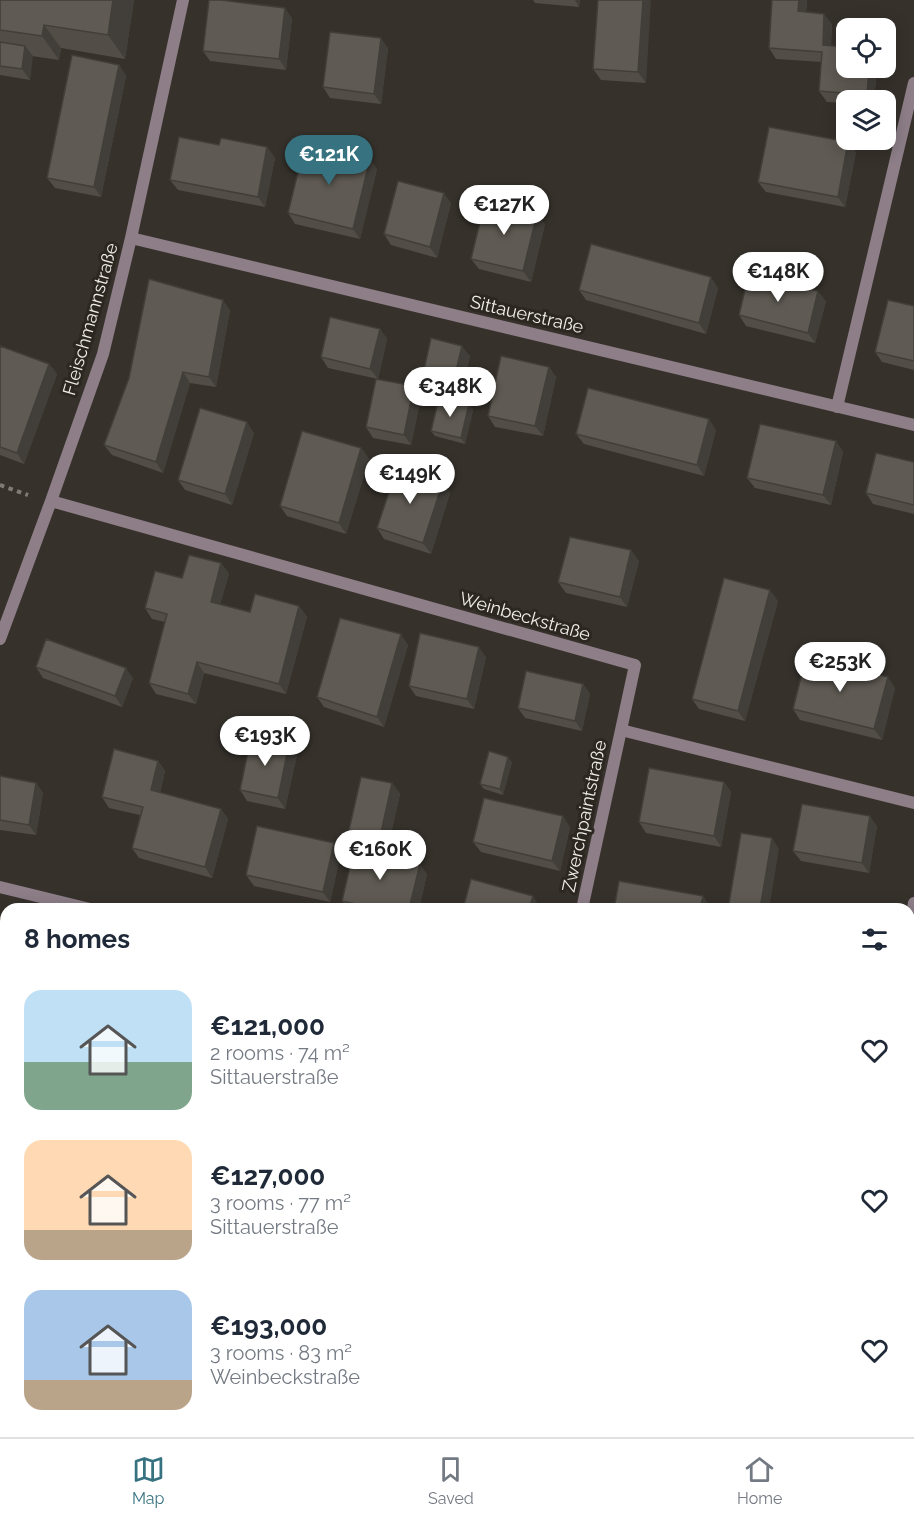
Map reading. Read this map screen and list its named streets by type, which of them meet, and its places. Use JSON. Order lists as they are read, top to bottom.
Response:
{
  "streets": {
    "street": [
      "Sittauerstraße",
      "Fleischmannstraße",
      "Weinbeckstraße",
      "Zwerchpaintstraße"
    ]
  },
  "crossings": [
    ["Sittauerstraße", "Fleischmannstraße"],
    ["Fleischmannstraße", "Weinbeckstraße"],
    ["Weinbeckstraße", "Zwerchpaintstraße"]
  ],
  "page": {
    "price": [
      "€121K",
      "€127K",
      "€148K",
      "€348K",
      "€149K",
      "€253K",
      "€193K",
      "€160K"
    ],
    "heading": "8 homes",
    "list": [
      {
        "name": "€121,000",
        "note": "2 rooms · 74 m² · Sittauerstraße"
      },
      {
        "name": "€127,000",
        "note": "3 rooms · 77 m² · Sittauerstraße"
      },
      {
        "name": "€193,000",
        "note": "3 rooms · 83 m² · Weinbeckstraße"
      }
    ],
    "tabs": ["Map", "Saved", "Home"]
  }
}
